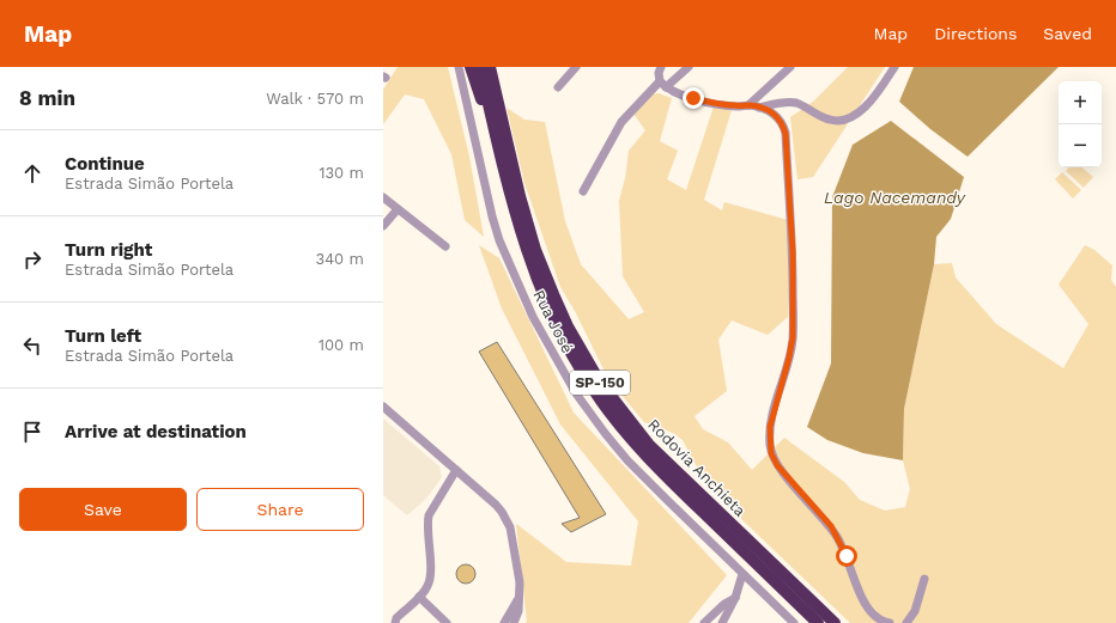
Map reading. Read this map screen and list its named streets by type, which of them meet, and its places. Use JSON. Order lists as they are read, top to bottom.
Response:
{
  "streets": {
    "highway": ["SP-150", "Rodovia Anchieta"],
    "street": ["Rua José"]
  },
  "water": ["Lago Nacemandy"],
  "page": {
    "header": "Map",
    "nav": ["Map", "Directions", "Saved"],
    "heading": ["8 min", "Walk · 570 m"],
    "map_buttons": ["+", "−"],
    "list": [
      ["Continue", "Estrada Simão Portela", "130 m"],
      ["Turn right", "Estrada Simão Portela", "340 m"],
      ["Turn left", "Estrada Simão Portela", "100 m"],
      "Arrive at destination"
    ],
    "buttons": ["Save", "Share"]
  }
}
